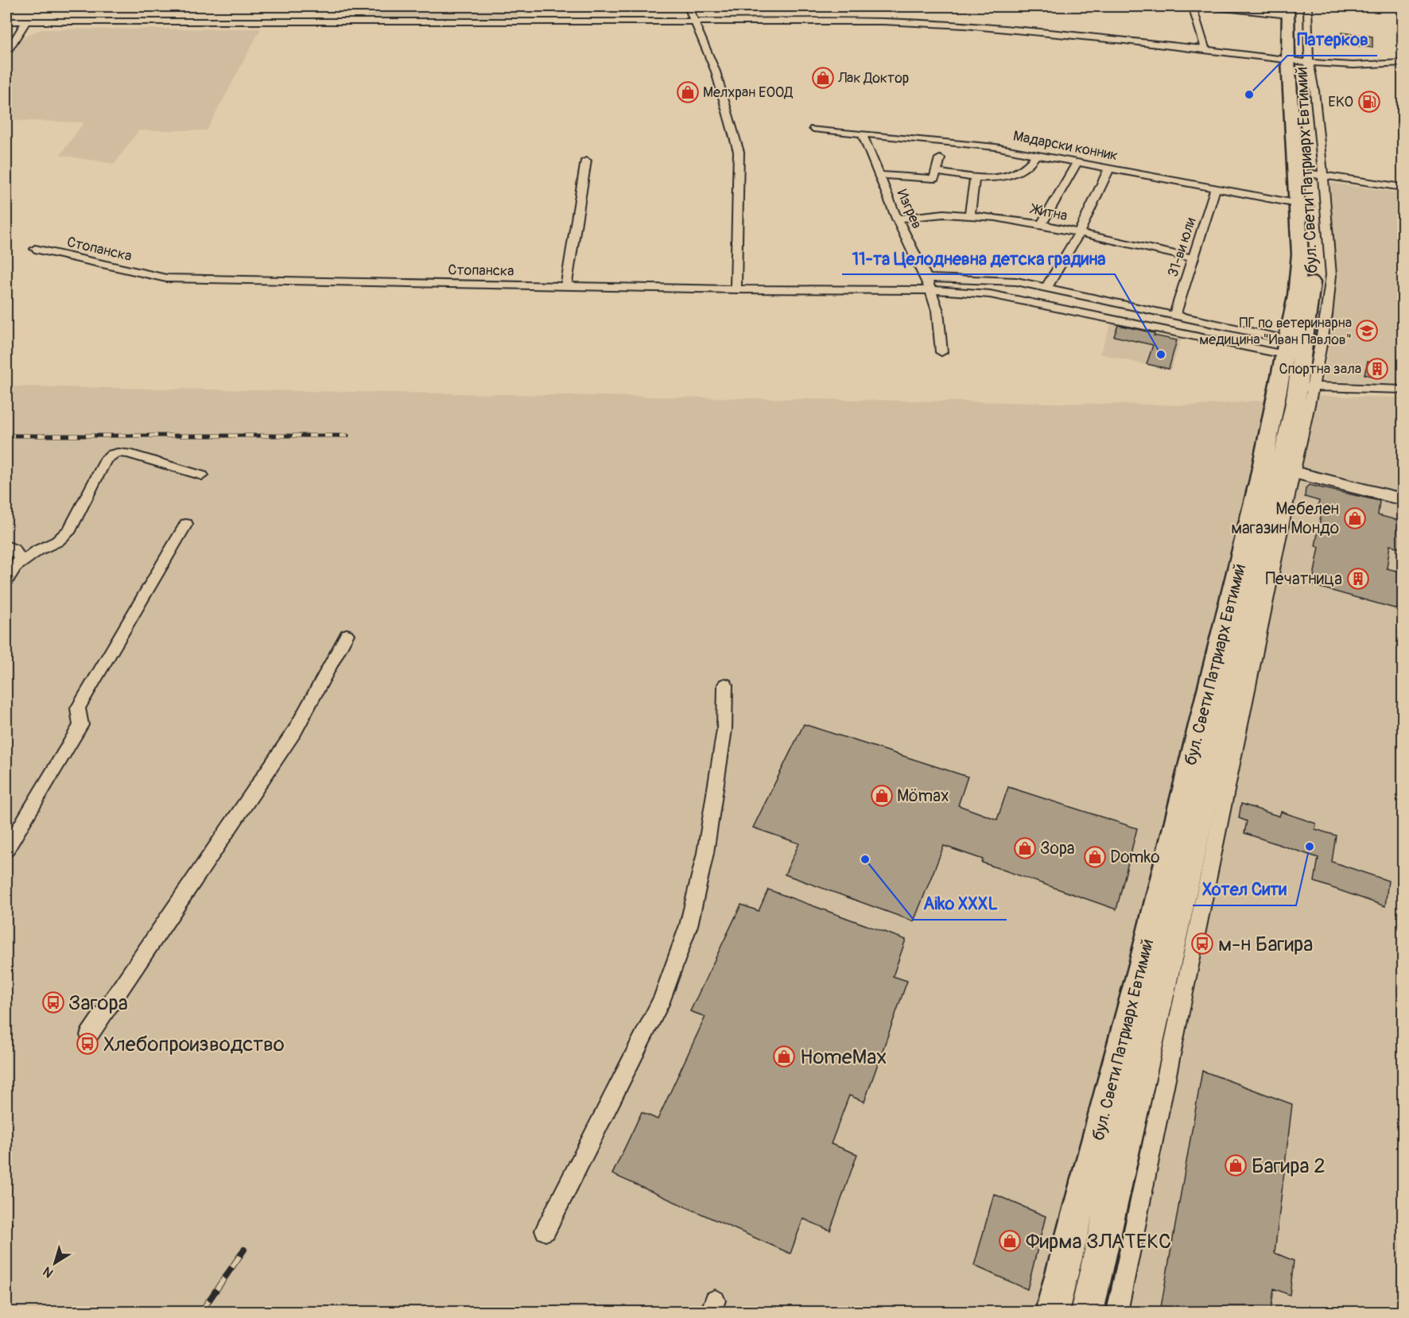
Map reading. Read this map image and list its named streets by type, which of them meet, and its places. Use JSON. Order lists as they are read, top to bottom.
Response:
{
  "streets": {
    "main road": ["бул. Свети Патриарх Евтимий"],
    "street": [
      "Мадарски конник",
      "Изгрев",
      "Житна",
      "31-ви юли",
      "Стопанска"
    ]
  },
  "crossings": [
    ["Мадарски конник", "бул. Свети Патриарх Евтимий"],
    ["Мадарски конник", "Изгрев"],
    ["Мадарски конник", "31-ви юли"],
    ["бул. Свети Патриарх Евтимий", "Стопанска"],
    ["Изгрев", "Житна"],
    ["Изгрев", "Стопанска"],
    ["Житна", "31-ви юли"]
  ],
  "places": {
    "shop": [
      "Лак Доктор",
      "Мелхран ЕООД",
      "Мебелен магазин Мондо",
      "Mömax",
      "Зора",
      "Domko",
      "HomeMax",
      "Багира 2",
      "Фирма ЗЛАТЕКС"
    ],
    "other": [
      "Патерков",
      "11-та Целодневна детска градина",
      "Хотел Сити",
      "Aiko XXXL"
    ],
    "fuel station": ["EKO"],
    "school or university": ["ПГ по ветеринарна медицина \"Иван Павлов\""],
    "building": ["Спортна зала", "Печатница"],
    "bus stop": ["м-н Багира", "Загора", "Хлебопроизводство"]
  },
  "north": "bottom left"
}
